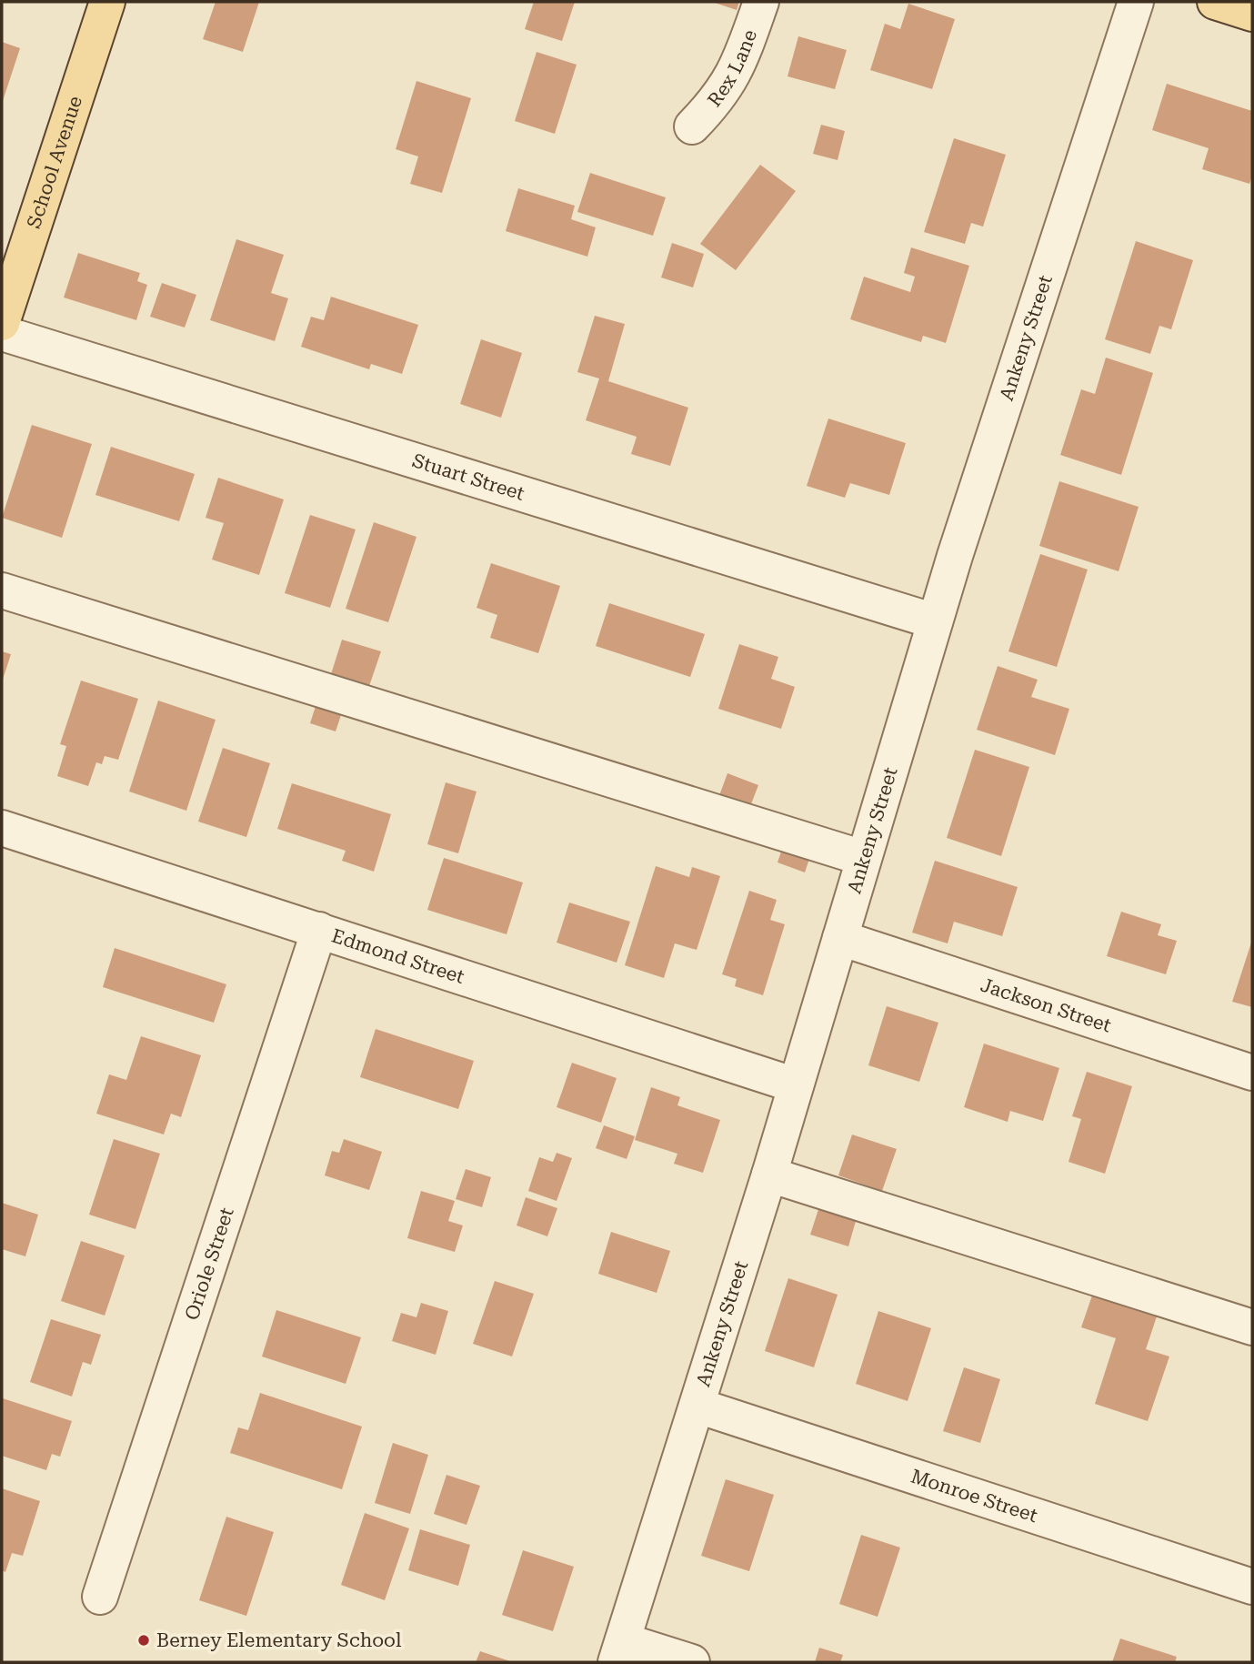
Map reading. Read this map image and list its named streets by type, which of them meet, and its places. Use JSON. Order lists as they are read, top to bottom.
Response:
{
  "streets": {
    "main road": ["School Avenue"],
    "street": [
      "Rex Lane",
      "Ankeny Street",
      "Stuart Street",
      "Edmond Street",
      "Jackson Street",
      "Oriole Street",
      "Monroe Street"
    ]
  },
  "crossings": [
    ["Ankeny Street", "Stuart Street"],
    ["Ankeny Street", "Edmond Street"],
    ["Ankeny Street", "Jackson Street"],
    ["Ankeny Street", "Monroe Street"],
    ["Edmond Street", "Oriole Street"]
  ],
  "places": ["Berney Elementary School"]
}
